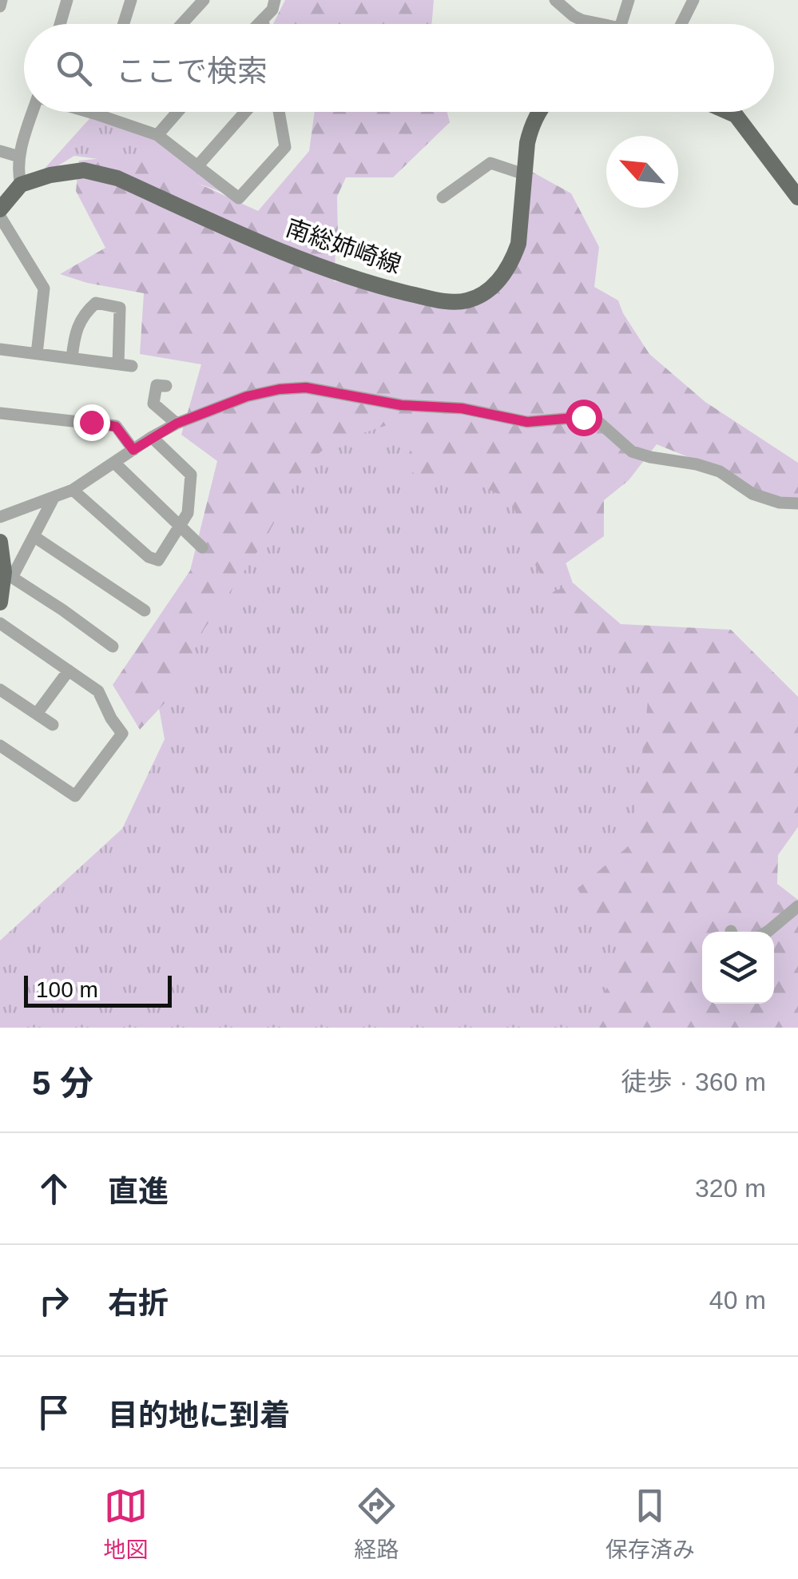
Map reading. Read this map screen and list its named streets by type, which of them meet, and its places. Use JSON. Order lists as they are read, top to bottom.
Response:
{
  "streets": {
    "main road": ["南総姉崎線"]
  },
  "scale_bar": "100 m",
  "north": "top left",
  "page": {
    "search": "ここで検索",
    "scale": "100 m",
    "heading": ["5 分", "徒歩 · 360 m"],
    "list": [
      ["直進", "320 m"],
      ["右折", "40 m"],
      "目的地に到着"
    ],
    "nav": ["地図", "経路", "保存済み"]
  }
}
